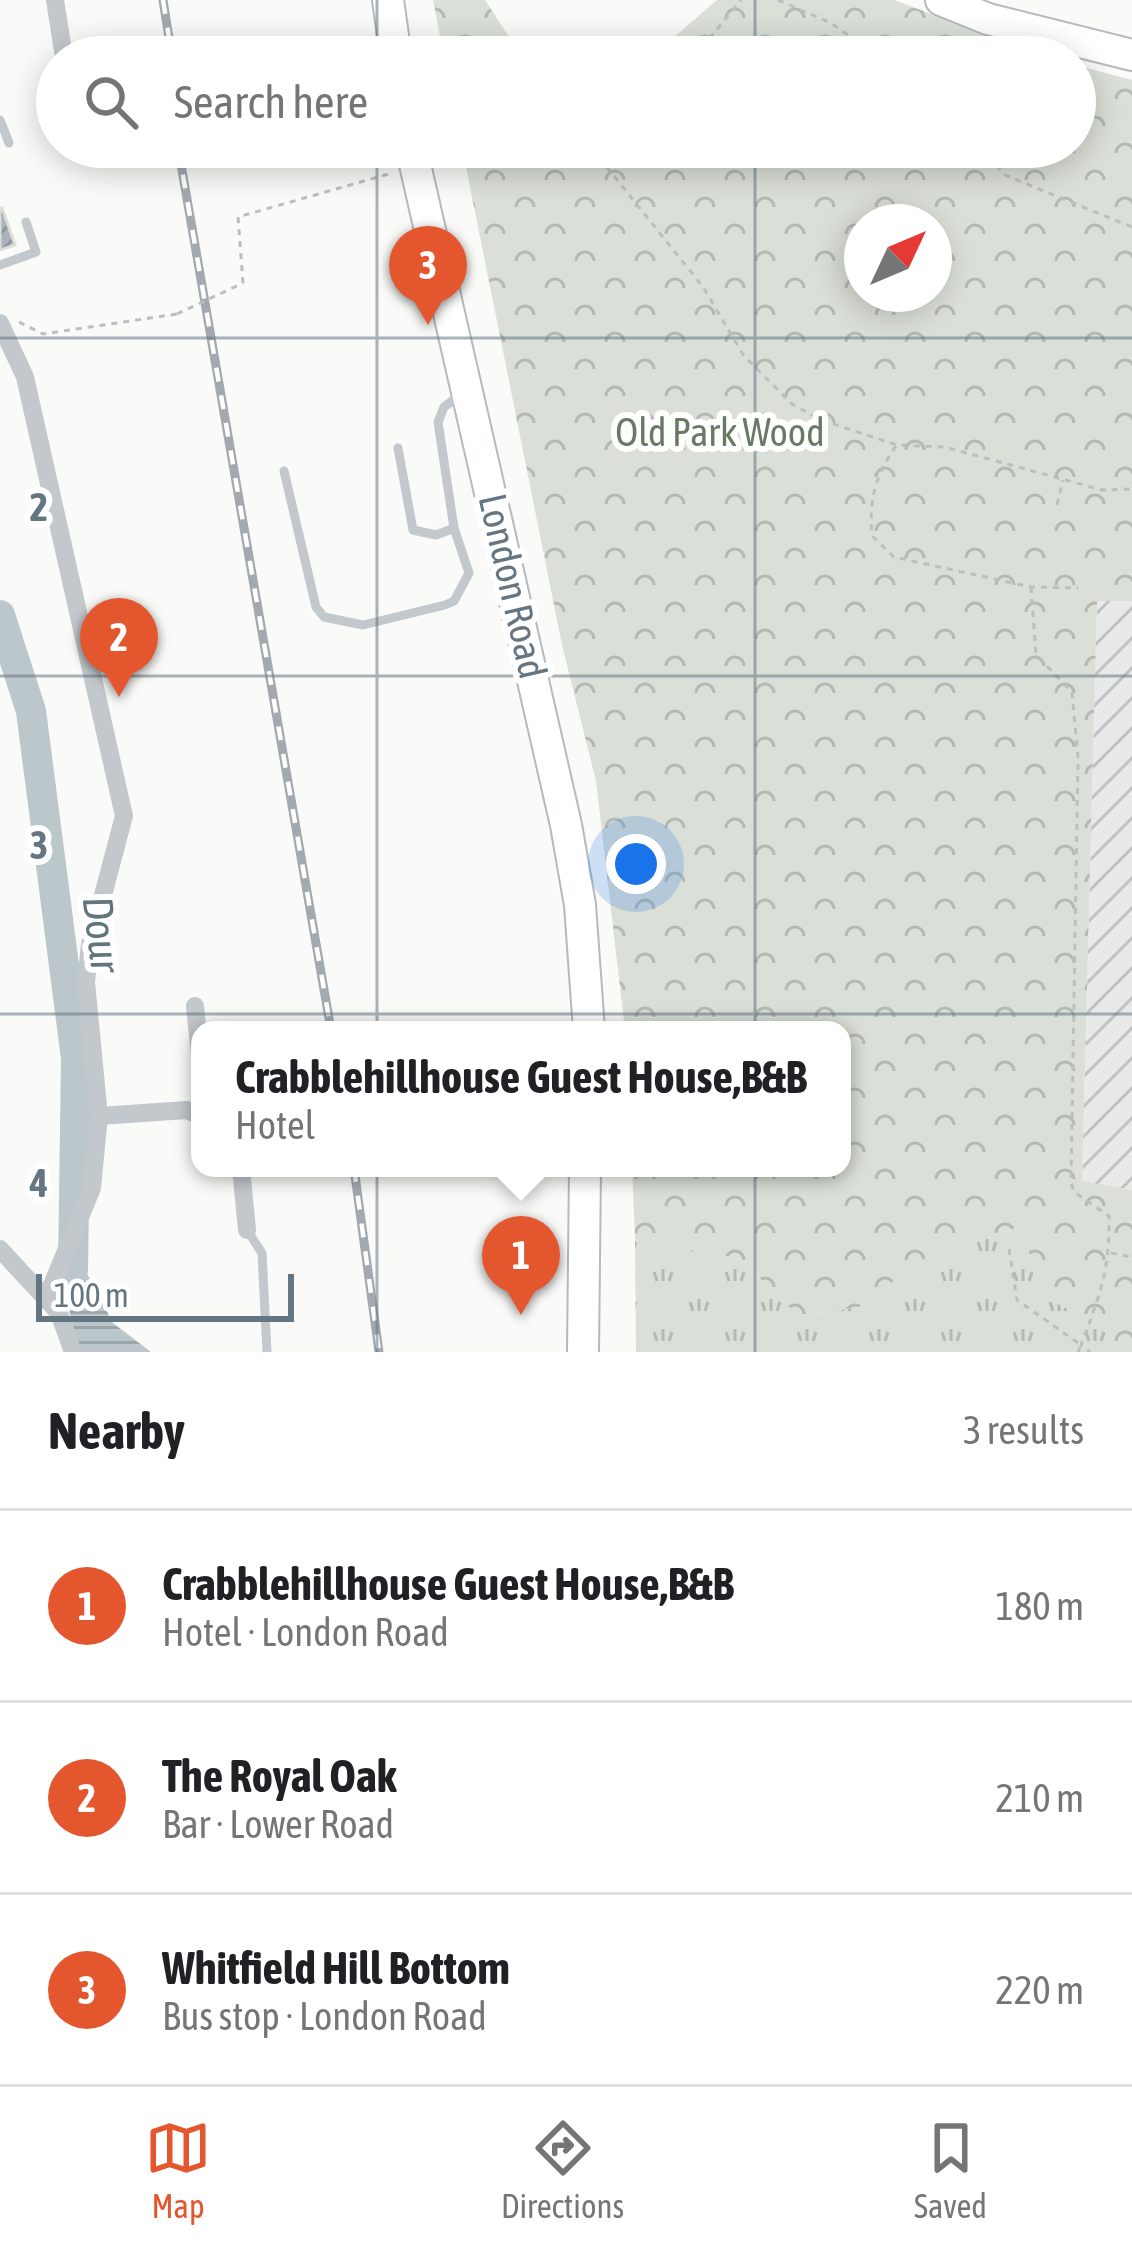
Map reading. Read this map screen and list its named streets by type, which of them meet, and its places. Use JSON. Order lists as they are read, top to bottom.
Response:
{
  "streets": {
    "main road": ["London Road"]
  },
  "water": ["Dour"],
  "parks": ["Old Park Wood"],
  "scale_bar": "100 m",
  "north": "top right",
  "page": {
    "search": "Search here",
    "pins": ["3", "2", "1"],
    "popup": ["Crabblehillhouse Guest House,B&B", "Hotel"],
    "scale": "100 m",
    "heading": ["Nearby", "3 results"],
    "list": [
      {
        "mark": "1",
        "name": "Crabblehillhouse Guest House,B&B",
        "note": "Hotel · London Road",
        "value": "180 m"
      },
      {
        "mark": "2",
        "name": "The Royal Oak",
        "note": "Bar · Lower Road",
        "value": "210 m"
      },
      {
        "mark": "3",
        "name": "Whitfield Hill Bottom",
        "note": "Bus stop · London Road",
        "value": "220 m"
      }
    ],
    "nav": ["Map", "Directions", "Saved"]
  },
  "grid": {
    "rows": ["2", "3", "4"]
  }
}
